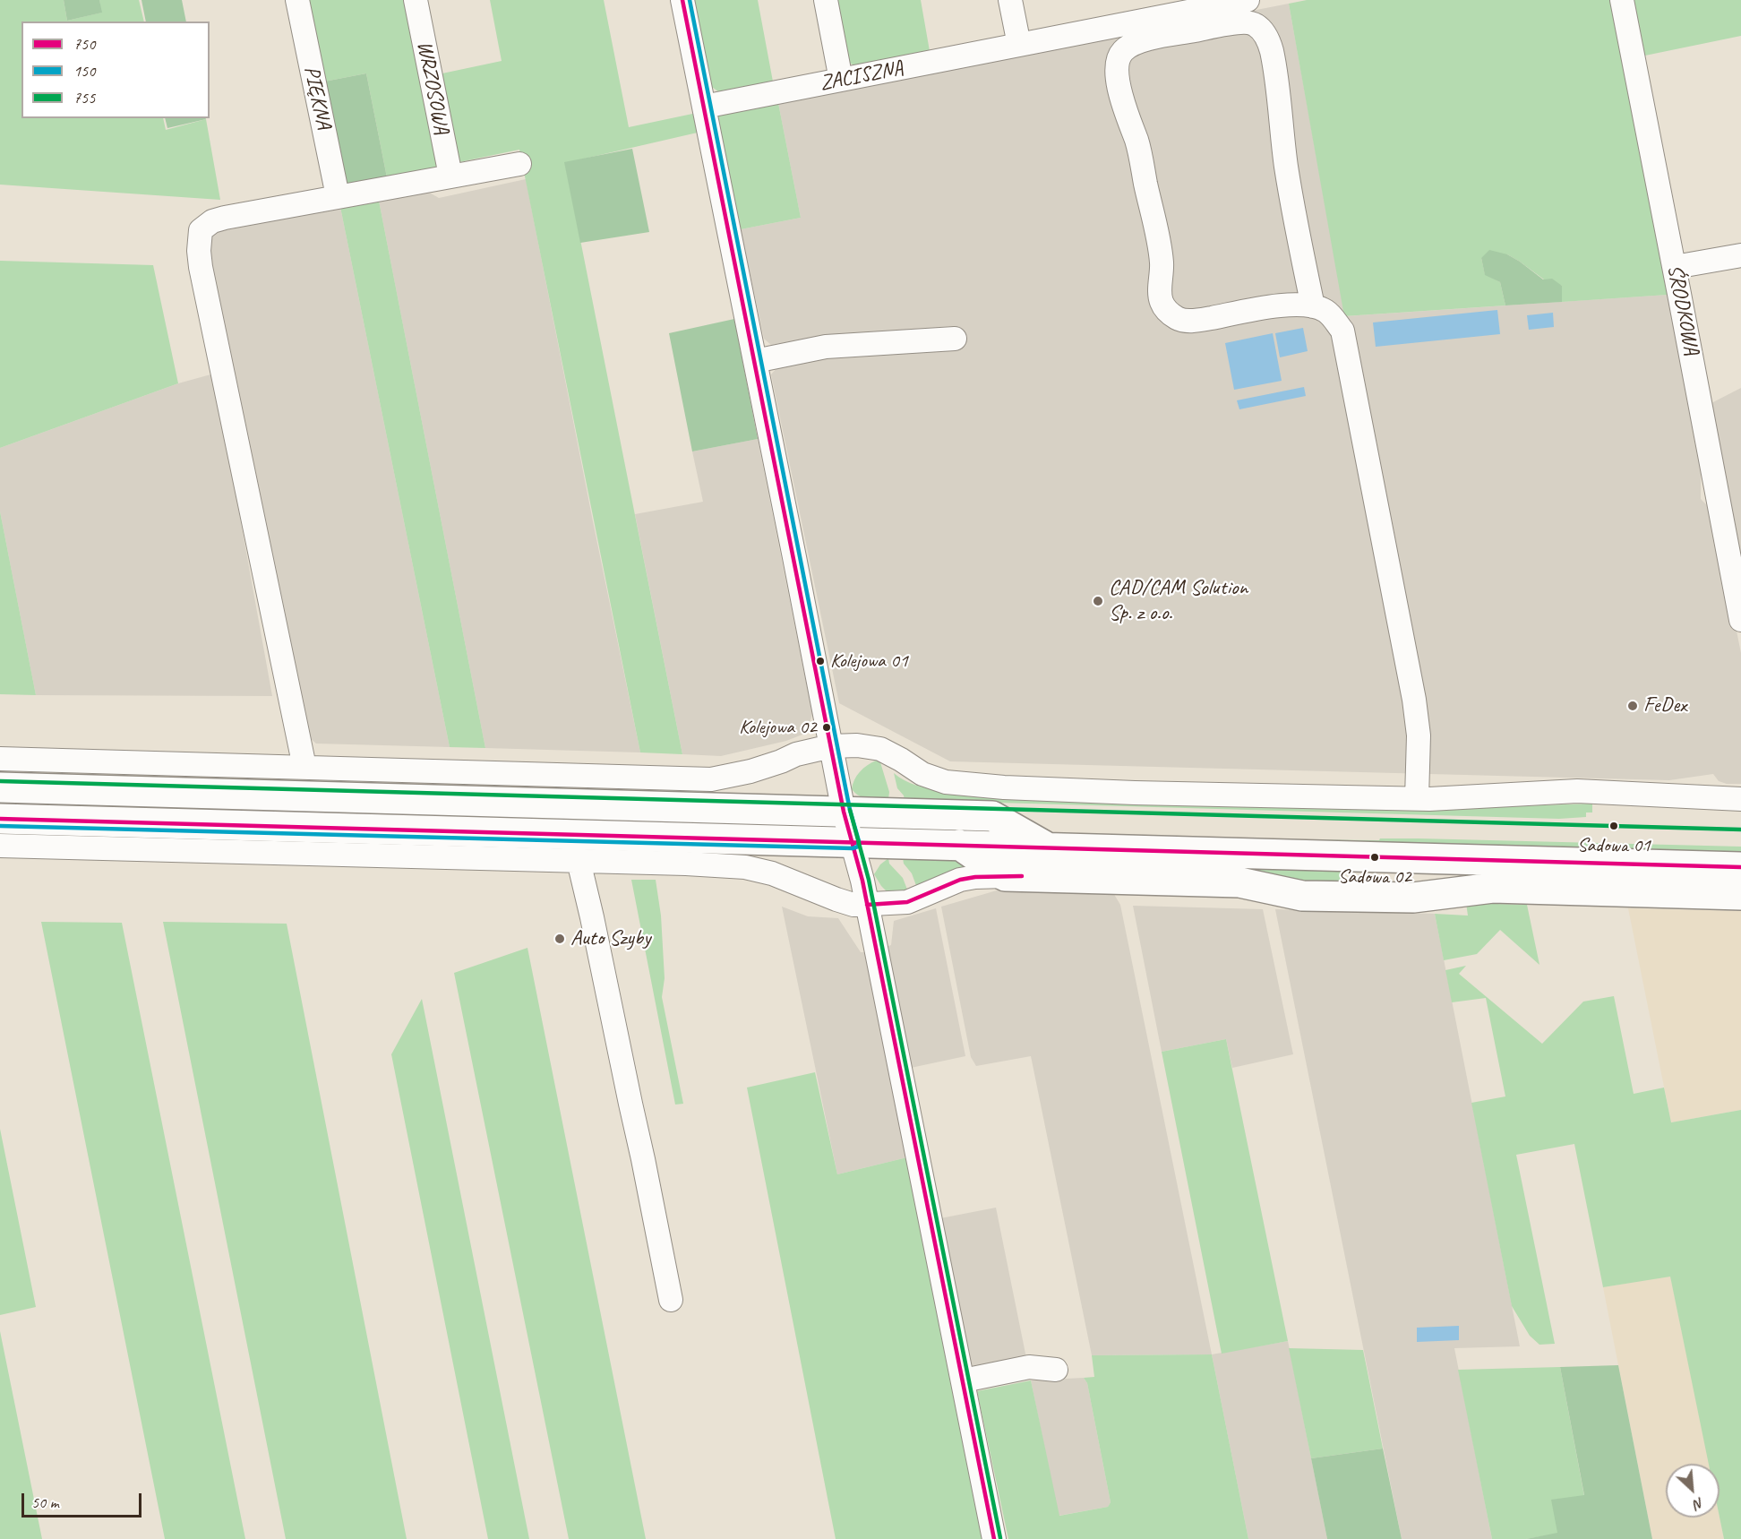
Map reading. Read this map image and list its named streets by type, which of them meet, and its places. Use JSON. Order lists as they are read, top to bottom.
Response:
{
  "streets": {
    "street": [
      "ZACISZNA",
      "WRZOSOWA",
      "PIĘKNA",
      "ŚRODKOWA"
    ]
  },
  "places": [
    "CAD/CAM Solution Sp. z o.o.",
    "Kolejowa 01",
    "FeDex",
    "Kolejowa 02",
    "Sadowa 01",
    "Sadowa 02",
    "Auto Szyby"
  ],
  "lines": ["transit line 750", "transit line 150", "transit line 755"],
  "legend": ["750", "150", "755"],
  "scale_bar": "50 m",
  "north": "bottom right"
}
